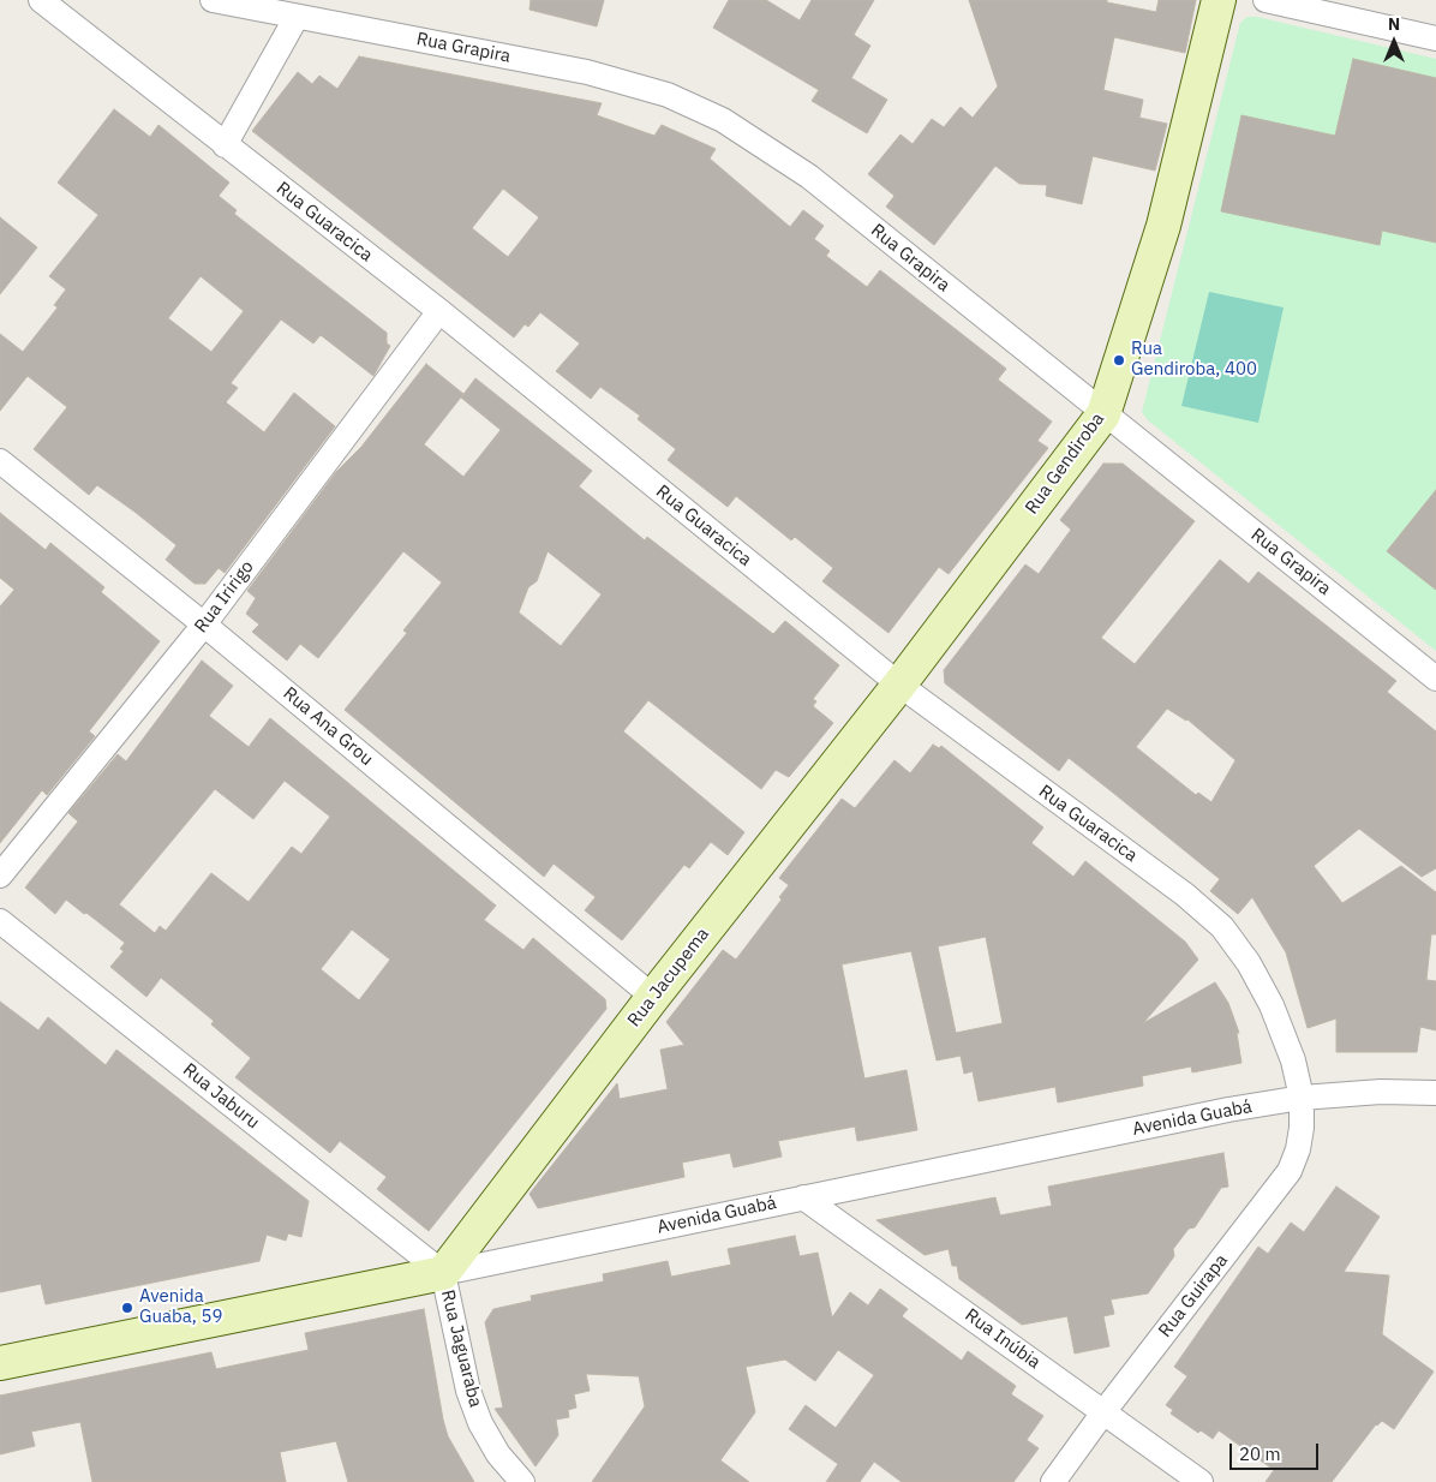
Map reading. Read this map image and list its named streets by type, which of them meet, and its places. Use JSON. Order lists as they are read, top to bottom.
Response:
{
  "streets": {
    "street": [
      "Rua Grapira",
      "Rua Guaracica",
      "Rua Gendiroba",
      "Rua Iririgo",
      "Rua Ana Grou",
      "Rua Jacupema",
      "Rua Jaburu",
      "Avenida Guabá",
      "Rua Guirapa",
      "Rua Inúbia",
      "Rua Jaguaraba"
    ]
  },
  "crossings": [
    ["Rua Grapira", "Rua Gendiroba"],
    ["Rua Guaracica", "Rua Gendiroba"],
    ["Rua Guaracica", "Rua Iririgo"],
    ["Rua Guaracica", "Rua Jacupema"],
    ["Rua Guaracica", "Avenida Guabá"],
    ["Rua Guaracica", "Rua Guirapa"],
    ["Rua Gendiroba", "Rua Jacupema"],
    ["Rua Iririgo", "Rua Ana Grou"],
    ["Rua Ana Grou", "Rua Jacupema"],
    ["Rua Jacupema", "Rua Jaburu"],
    ["Rua Jacupema", "Avenida Guabá"],
    ["Rua Jacupema", "Rua Jaguaraba"],
    ["Rua Jaburu", "Avenida Guabá"],
    ["Rua Jaburu", "Rua Jaguaraba"],
    ["Avenida Guabá", "Rua Guirapa"],
    ["Avenida Guabá", "Rua Inúbia"],
    ["Avenida Guabá", "Rua Jaguaraba"],
    ["Rua Guirapa", "Rua Inúbia"]
  ],
  "places": ["Rua Gendiroba, 400", "Avenida Guaba, 59"],
  "scale_bar": "20 m",
  "north": "top"
}
